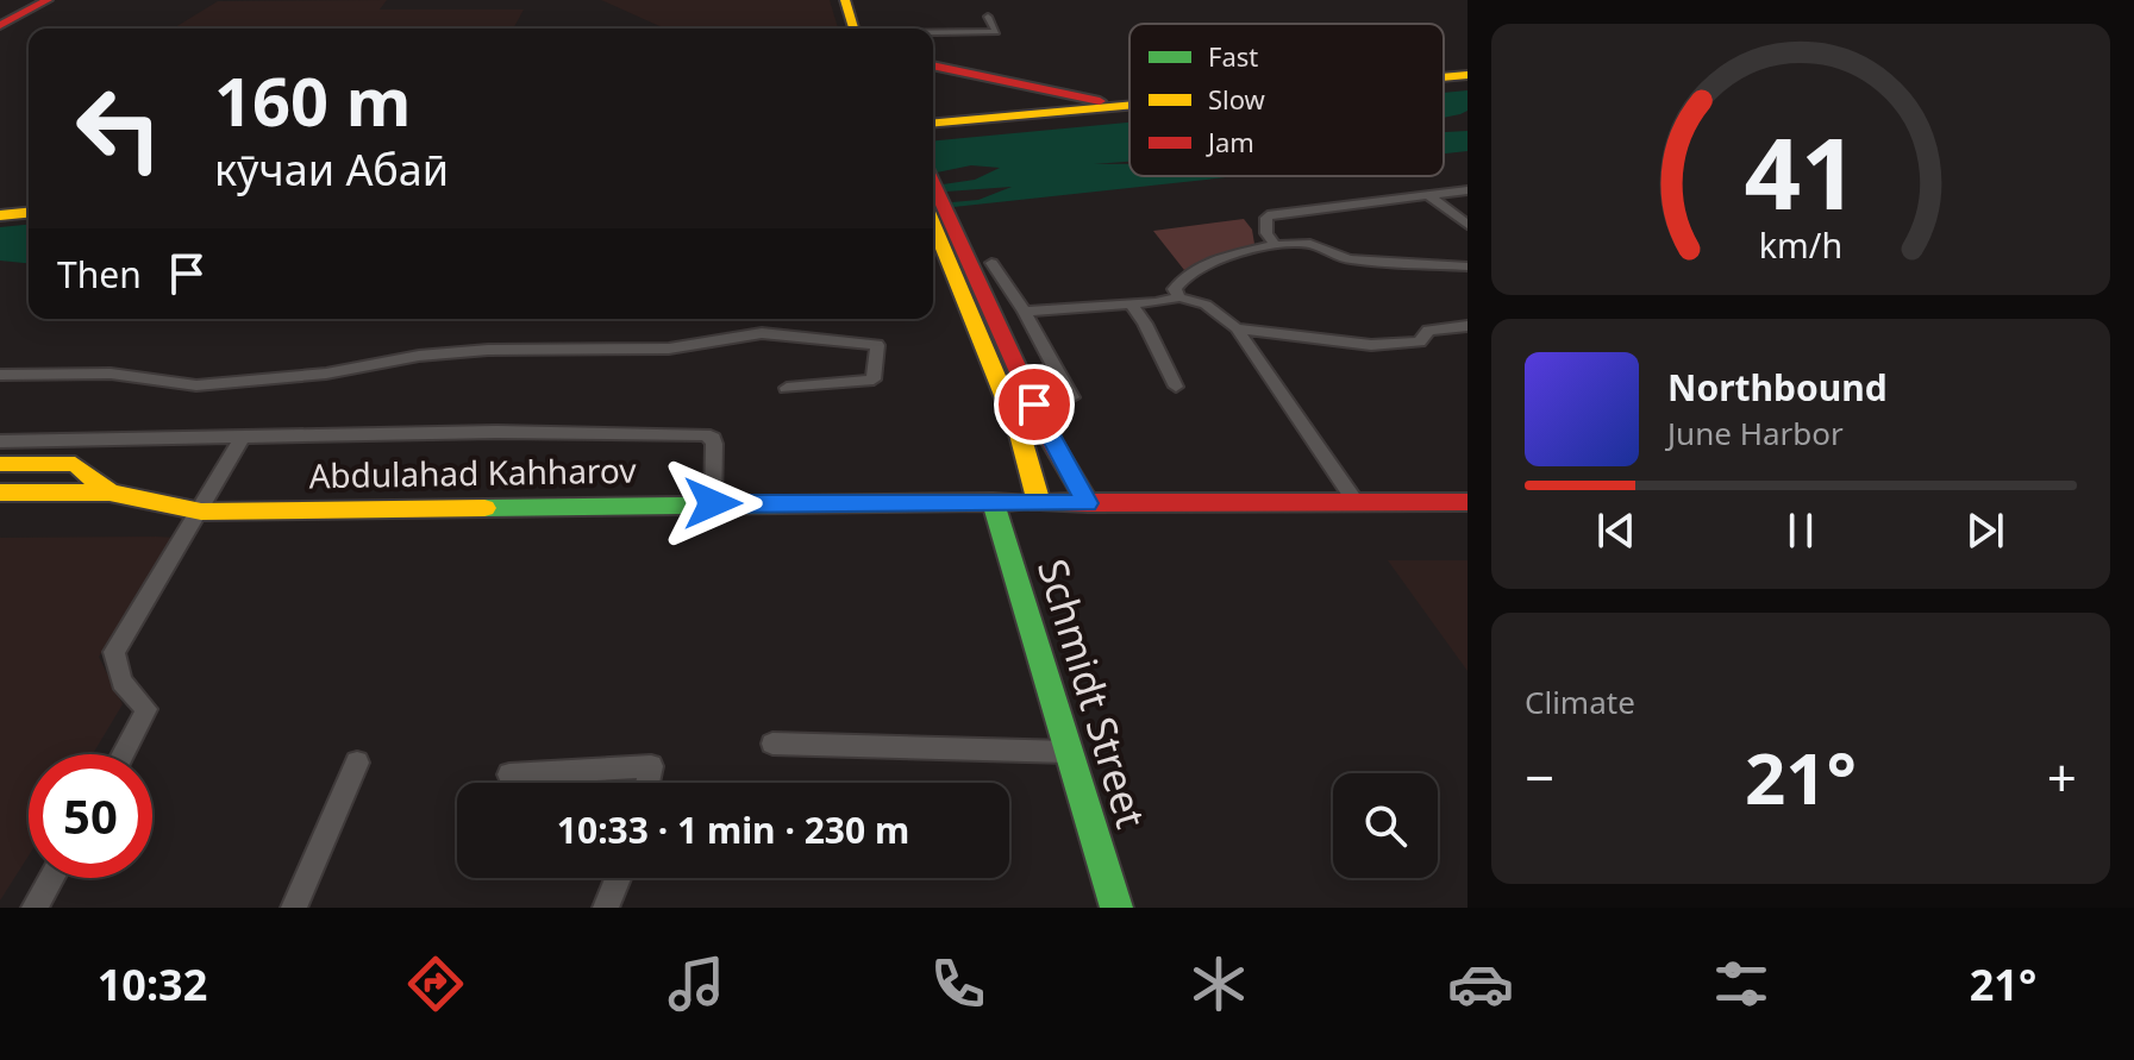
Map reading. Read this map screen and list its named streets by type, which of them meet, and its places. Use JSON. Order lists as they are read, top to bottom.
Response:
{
  "streets": {
    "main road": ["Abdulahad Kahharov", "Schmidt Street"]
  },
  "crossings": [
    ["Abdulahad Kahharov", "Schmidt Street"]
  ],
  "legend": ["Fast", "Slow", "Jam"],
  "page": {
    "turn": ["160 m", "кӯчаи Абаӣ"],
    "then": "Then",
    "song": ["Northbound", "June Harbor"],
    "tile": "Climate",
    "heat": ["−", "21°", "+"],
    "limit": "50",
    "trip": "10:33 · 1 min · 230 m",
    "tabs": ["10:32", "21°"],
    "gauge": ["41", "km/h"]
  }
}
